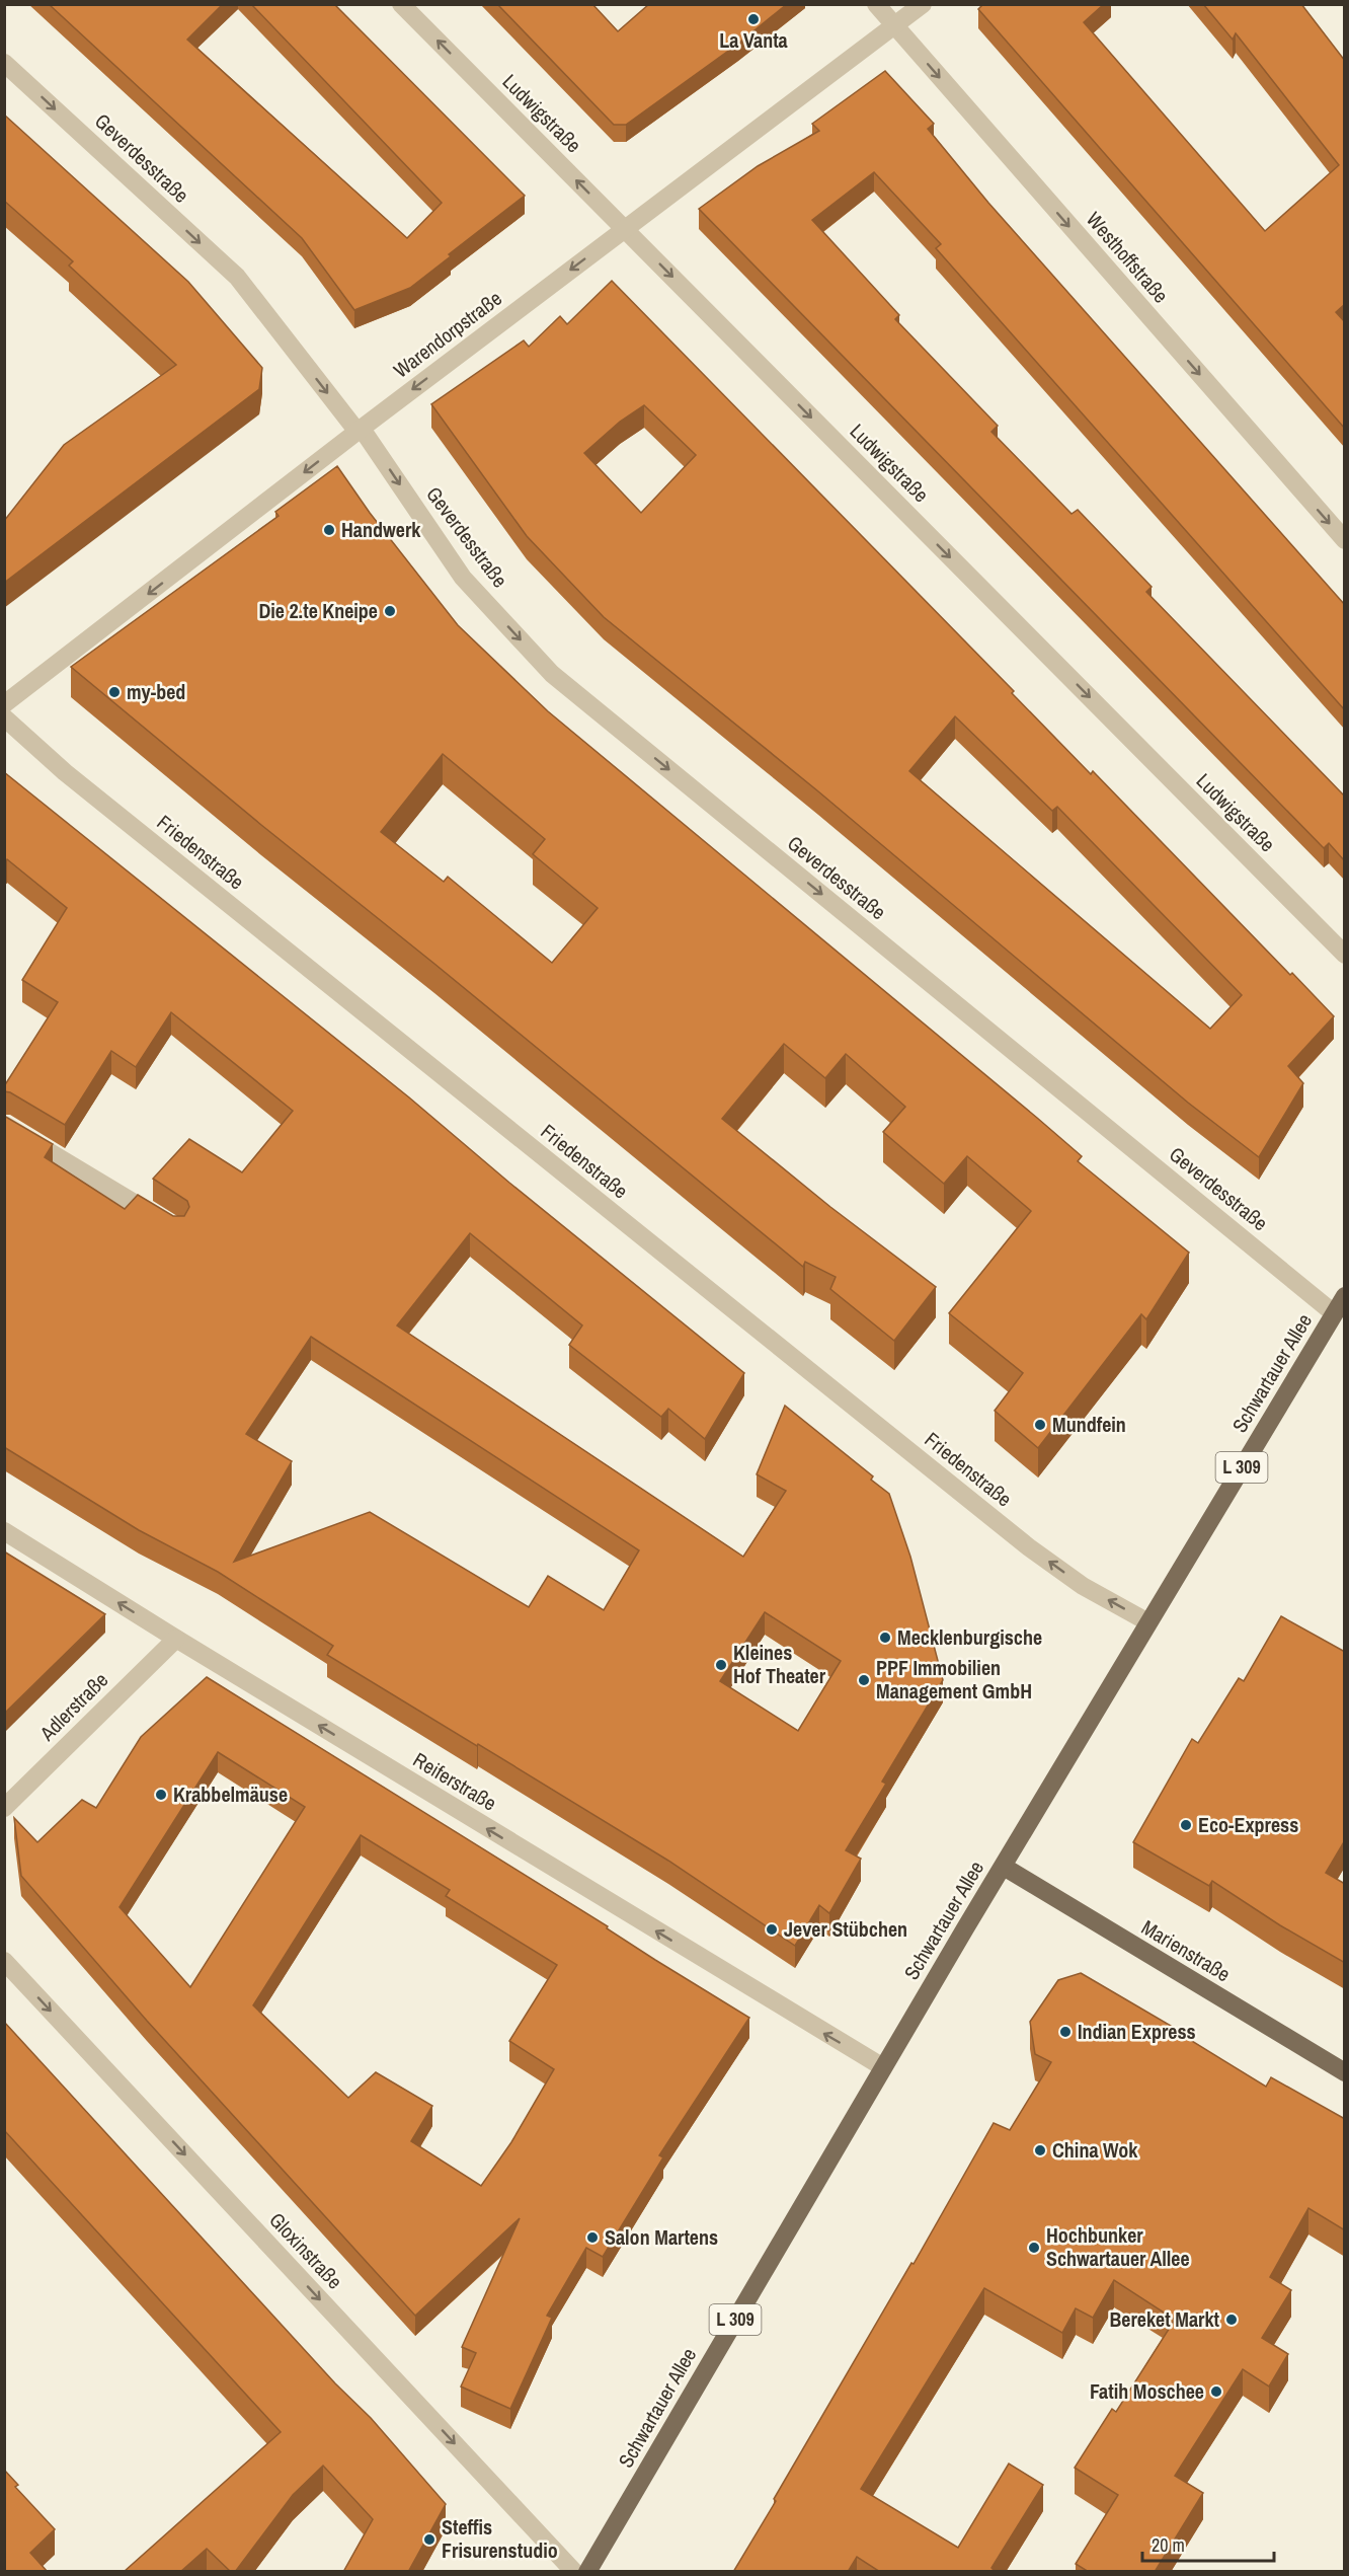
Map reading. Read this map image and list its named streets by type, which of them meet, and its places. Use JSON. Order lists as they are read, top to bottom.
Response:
{
  "streets": {
    "main road": ["Schwartauer Allee", "L 309", "Marienstraße"],
    "street": [
      "Ludwigstraße",
      "Geverdesstraße",
      "Westhoffstraße",
      "Warendorpstraße",
      "Friedenstraße",
      "Adlerstraße",
      "Reiferstraße",
      "Gloxinstraße"
    ]
  },
  "crossings": [
    ["Ludwigstraße", "Warendorpstraße"],
    ["Geverdesstraße", "Warendorpstraße"],
    ["Geverdesstraße", "Schwartauer Allee"],
    ["Westhoffstraße", "Warendorpstraße"],
    ["Friedenstraße", "Schwartauer Allee"],
    ["Schwartauer Allee", "Reiferstraße"],
    ["Schwartauer Allee", "Marienstraße"],
    ["Adlerstraße", "Reiferstraße"]
  ],
  "one_way": [
    "Geverdesstraße",
    "Westhoffstraße",
    "Warendorpstraße",
    "Friedenstraße",
    "Reiferstraße",
    "Gloxinstraße"
  ],
  "places": [
    "La Vanta",
    "Handwerk",
    "Die 2.te Kneipe",
    "my-bed",
    "Mundfein",
    "Mecklenburgische",
    "Kleines Hof Theater",
    "PPF Immobilien Management GmbH",
    "Krabbelmäuse",
    "Eco-Express",
    "Jever Stübchen",
    "Indian Express",
    "China Wok",
    "Salon Martens",
    "Hochbunker Schwartauer Allee",
    "Bereket Markt",
    "Fatih Moschee",
    "Steffis Frisurenstudio"
  ],
  "scale_bar": "20 m"
}
